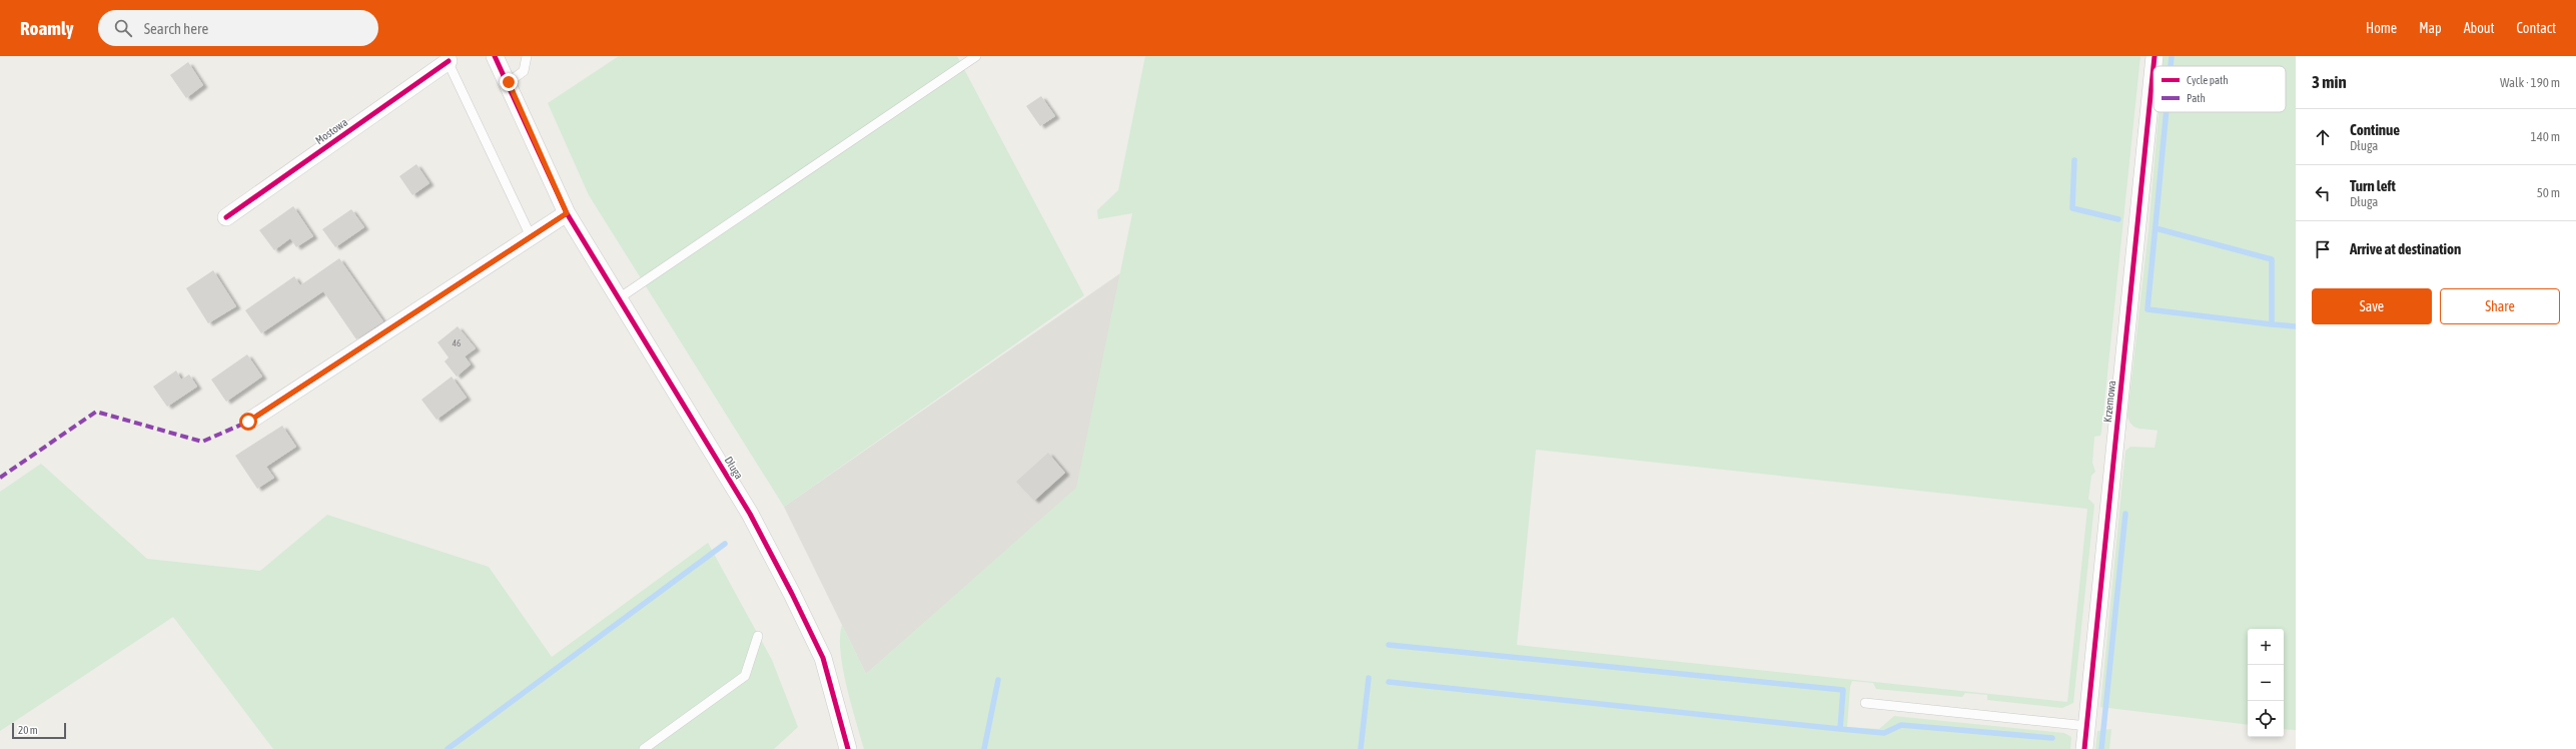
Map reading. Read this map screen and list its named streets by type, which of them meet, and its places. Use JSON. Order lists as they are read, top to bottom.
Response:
{
  "streets": {
    "street": ["Mostowa", "Krzemowa", "Długa"]
  },
  "house_numbers": ["46"],
  "legend": ["Cycle path", "Path"],
  "scale_bar": "20 m",
  "page": {
    "header": "Roamly",
    "search": "Search here",
    "nav": [
      "Home",
      "Map",
      "About",
      "Contact"
    ],
    "heading": ["3 min", "Walk · 190 m"],
    "list": [
      ["Continue", "Długa", "140 m"],
      ["Turn left", "Długa", "50 m"],
      "Arrive at destination"
    ],
    "buttons": ["Save", "Share"],
    "map_buttons": ["+", "−"],
    "scale": "20 m"
  }
}
